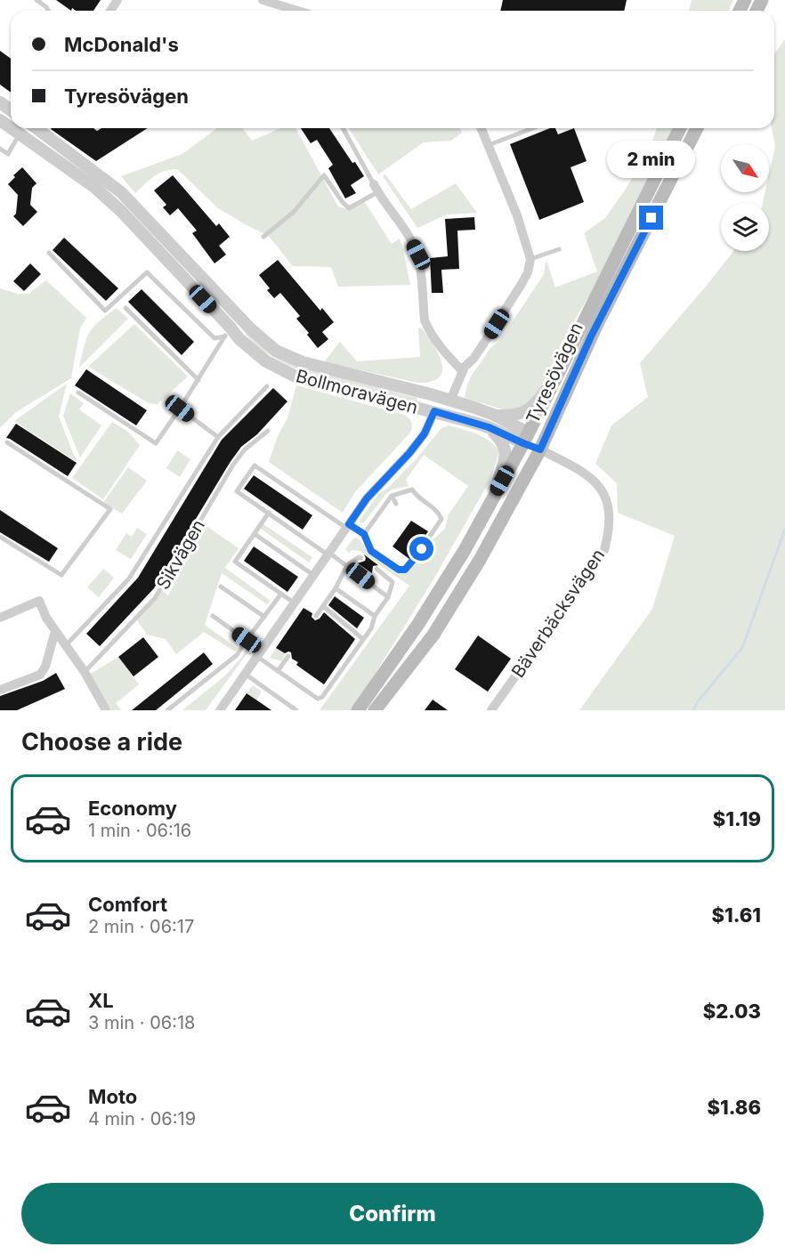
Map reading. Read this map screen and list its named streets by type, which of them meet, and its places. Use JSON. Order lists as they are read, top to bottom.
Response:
{
  "streets": {
    "main road": ["Tyresövägen"],
    "street": ["Bollmoravägen", "Bäverbäcksvägen"],
    "lane": ["Sikvägen"]
  },
  "crossings": [
    ["Tyresövägen", "Bollmoravägen"],
    ["Tyresövägen", "Bäverbäcksvägen"]
  ],
  "north": "bottom right",
  "page": {
    "banner": ["McDonald's", "Tyresövägen"],
    "bubble": "2 min",
    "heading": "Choose a ride",
    "list": [
      {
        "name": "Economy",
        "note": "1 min · 06:16",
        "value": "$1.19"
      },
      {
        "name": "Comfort",
        "note": "2 min · 06:17",
        "value": "$1.61"
      },
      {
        "name": "XL",
        "note": "3 min · 06:18",
        "value": "$2.03"
      },
      {
        "name": "Moto",
        "note": "4 min · 06:19",
        "value": "$1.86"
      }
    ],
    "buttons": "Confirm"
  }
}
